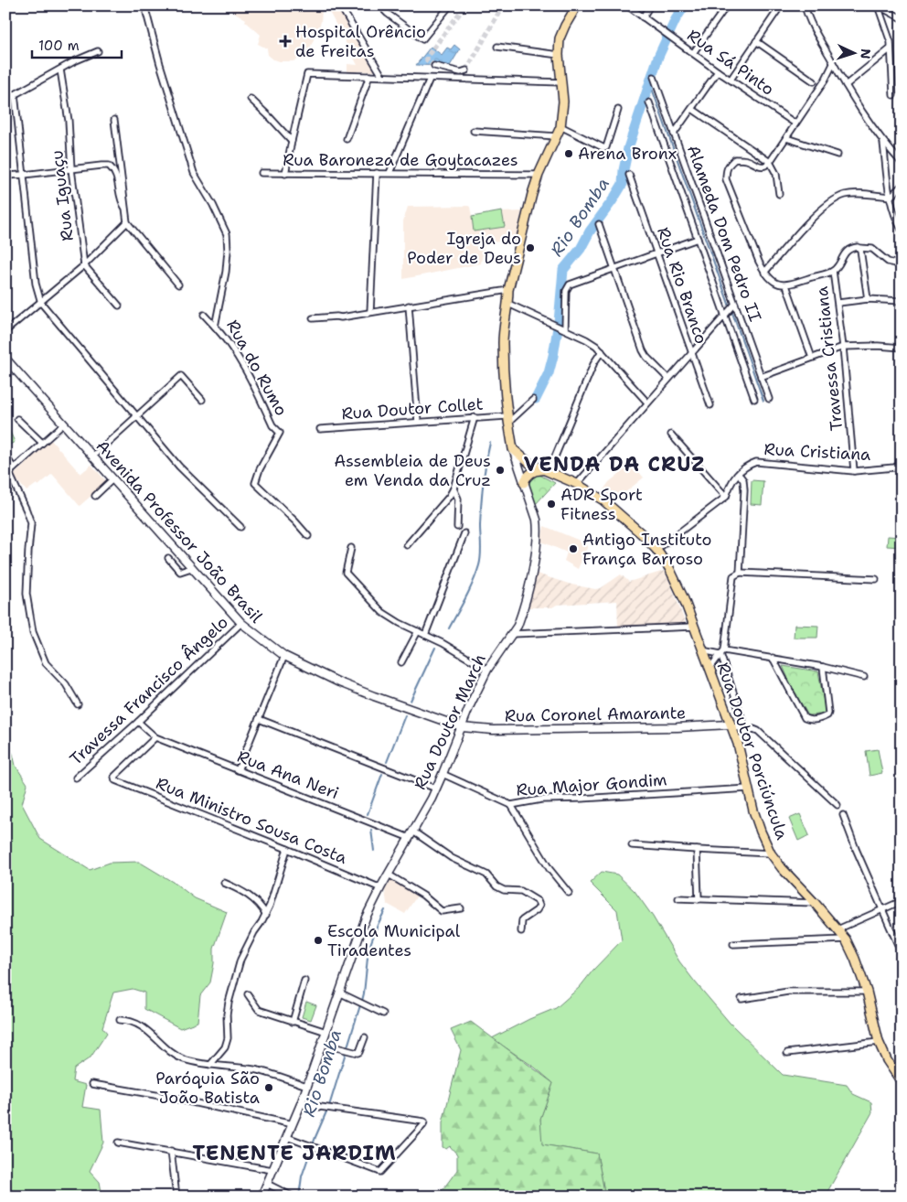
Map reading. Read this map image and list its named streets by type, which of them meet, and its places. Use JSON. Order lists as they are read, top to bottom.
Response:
{
  "streets": {
    "main road": [
      "Avenida Professor João Brasil",
      "Rua Coronel Amarante",
      "Rua Doutor March",
      "Rua Doutor Porciúncula"
    ],
    "street": [
      "Rua Sá Pinto",
      "Rua Baroneza de Goytacazes",
      "Rua Iguaçu",
      "Alameda Dom Pedro II",
      "Rua Rio Branco",
      "Travessa Cristiana",
      "Rua do Rumo",
      "Rua Doutor Collet",
      "Rua Cristiana",
      "Travessa Francisco Ângelo",
      "Rua Ana Neri",
      "Rua Major Gondim",
      "Rua Ministro Sousa Costa"
    ]
  },
  "crossings": [
    ["Rua Baroneza de Goytacazes", "Rua Doutor March"],
    ["Travessa Cristiana", "Rua Cristiana"],
    ["Rua Doutor Collet", "Rua Doutor March"],
    ["Rua Cristiana", "Rua Doutor Porciúncula"],
    ["Avenida Professor João Brasil", "Travessa Francisco Ângelo"],
    ["Avenida Professor João Brasil", "Rua Coronel Amarante"],
    ["Avenida Professor João Brasil", "Rua Doutor March"],
    ["Travessa Francisco Ângelo", "Rua Ana Neri"],
    ["Rua Coronel Amarante", "Rua Doutor March"],
    ["Rua Coronel Amarante", "Rua Doutor Porciúncula"],
    ["Rua Doutor March", "Rua Doutor Porciúncula"],
    ["Rua Doutor March", "Rua Ana Neri"],
    ["Rua Doutor March", "Rua Major Gondim"],
    ["Rua Doutor March", "Rua Ministro Sousa Costa"],
    ["Rua Doutor Porciúncula", "Rua Major Gondim"],
    ["Rua Ana Neri", "Rua Ministro Sousa Costa"]
  ],
  "districts": ["VENDA DA CRUZ", "TENENTE JARDIM"],
  "water": ["Rio Bomba"],
  "places": {
    "health": ["Hospital Orêncio de Freitas"],
    "other": [
      "Arena Bronx",
      "Igreja do Poder de Deus",
      "Assembleia de Deus em Venda da Cruz",
      "ADR Sport Fitness",
      "Antigo Instituto França Barroso",
      "Escola Municipal Tiradentes",
      "Paróquia São João Batista"
    ]
  },
  "scale_bar": "100 m",
  "north": "right"
}
